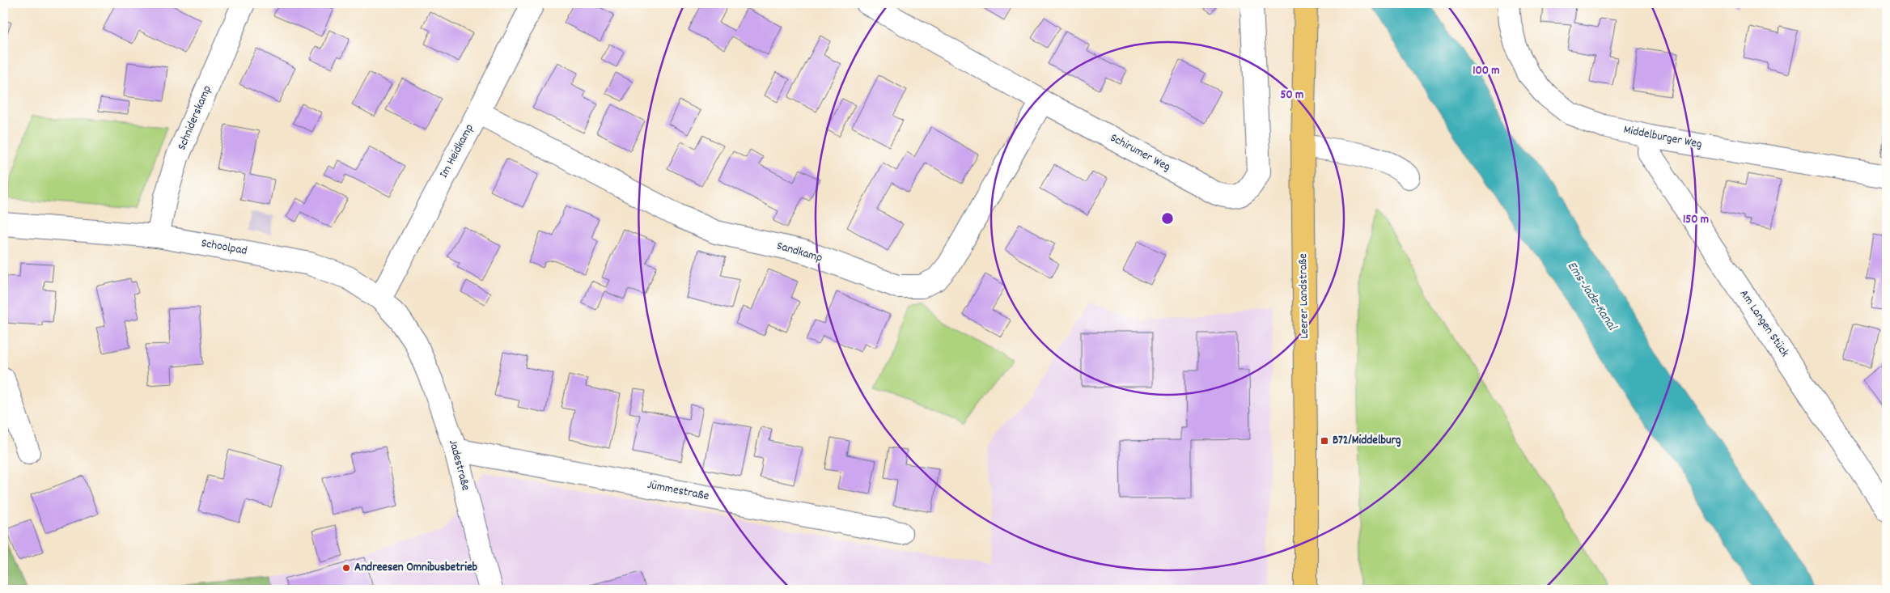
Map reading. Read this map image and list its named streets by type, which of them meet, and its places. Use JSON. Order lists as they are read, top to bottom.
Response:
{
  "streets": {
    "main road": ["Leerer Landstraße"],
    "street": [
      "Schniderskamp",
      "Middelburger Weg",
      "Im Heidkamp",
      "Schirumer Weg",
      "Schoolpad",
      "Sandkamp",
      "Am Langen Stück",
      "Jadestraße",
      "Jümmestraße"
    ]
  },
  "crossings": [
    ["Schniderskamp", "Schoolpad"],
    ["Middelburger Weg", "Am Langen Stück"],
    ["Im Heidkamp", "Schoolpad"],
    ["Im Heidkamp", "Sandkamp"],
    ["Schirumer Weg", "Sandkamp"],
    ["Schoolpad", "Jadestraße"],
    ["Jadestraße", "Jümmestraße"]
  ],
  "water": ["Ems-Jade-Kanal"],
  "places": {
    "transit": ["B72/Middelburg"],
    "other": ["Andreesen Omnibusbetrieb"]
  },
  "rings": ["100 m", "50 m", "150 m"]
}
